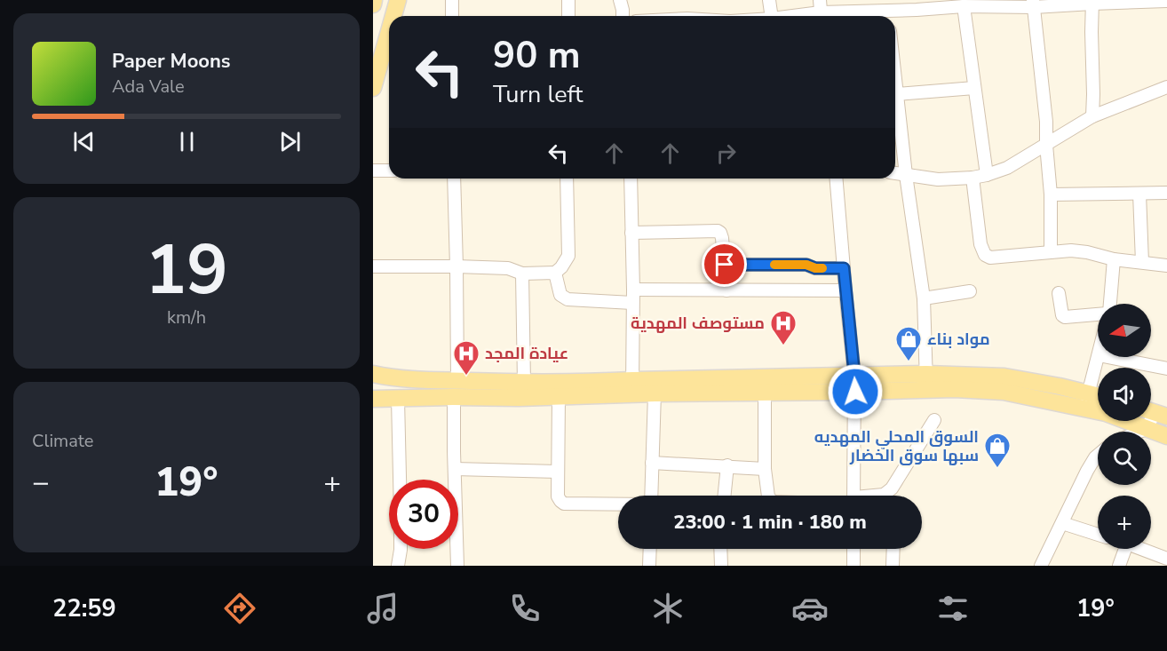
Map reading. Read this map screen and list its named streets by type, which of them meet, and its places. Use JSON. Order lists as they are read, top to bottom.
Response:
{
  "places": {
    "hospital": ["مستوصف المهدية", "عيادة المجد"],
    "shop": ["مواد بناء", "السوق المحلي المهديه سبها سوق الخضار"]
  },
  "north": "left",
  "page": {
    "turn": ["90 m", "Turn left"],
    "song": ["Paper Moons", "Ada Vale"],
    "tile": [
      ["19", "km/h"],
      "Climate"
    ],
    "map_buttons": "+",
    "heat": ["−", "19°", "+"],
    "limit": "30",
    "trip": "23:00 · 1 min · 180 m",
    "tabs": ["22:59", "19°"]
  }
}
